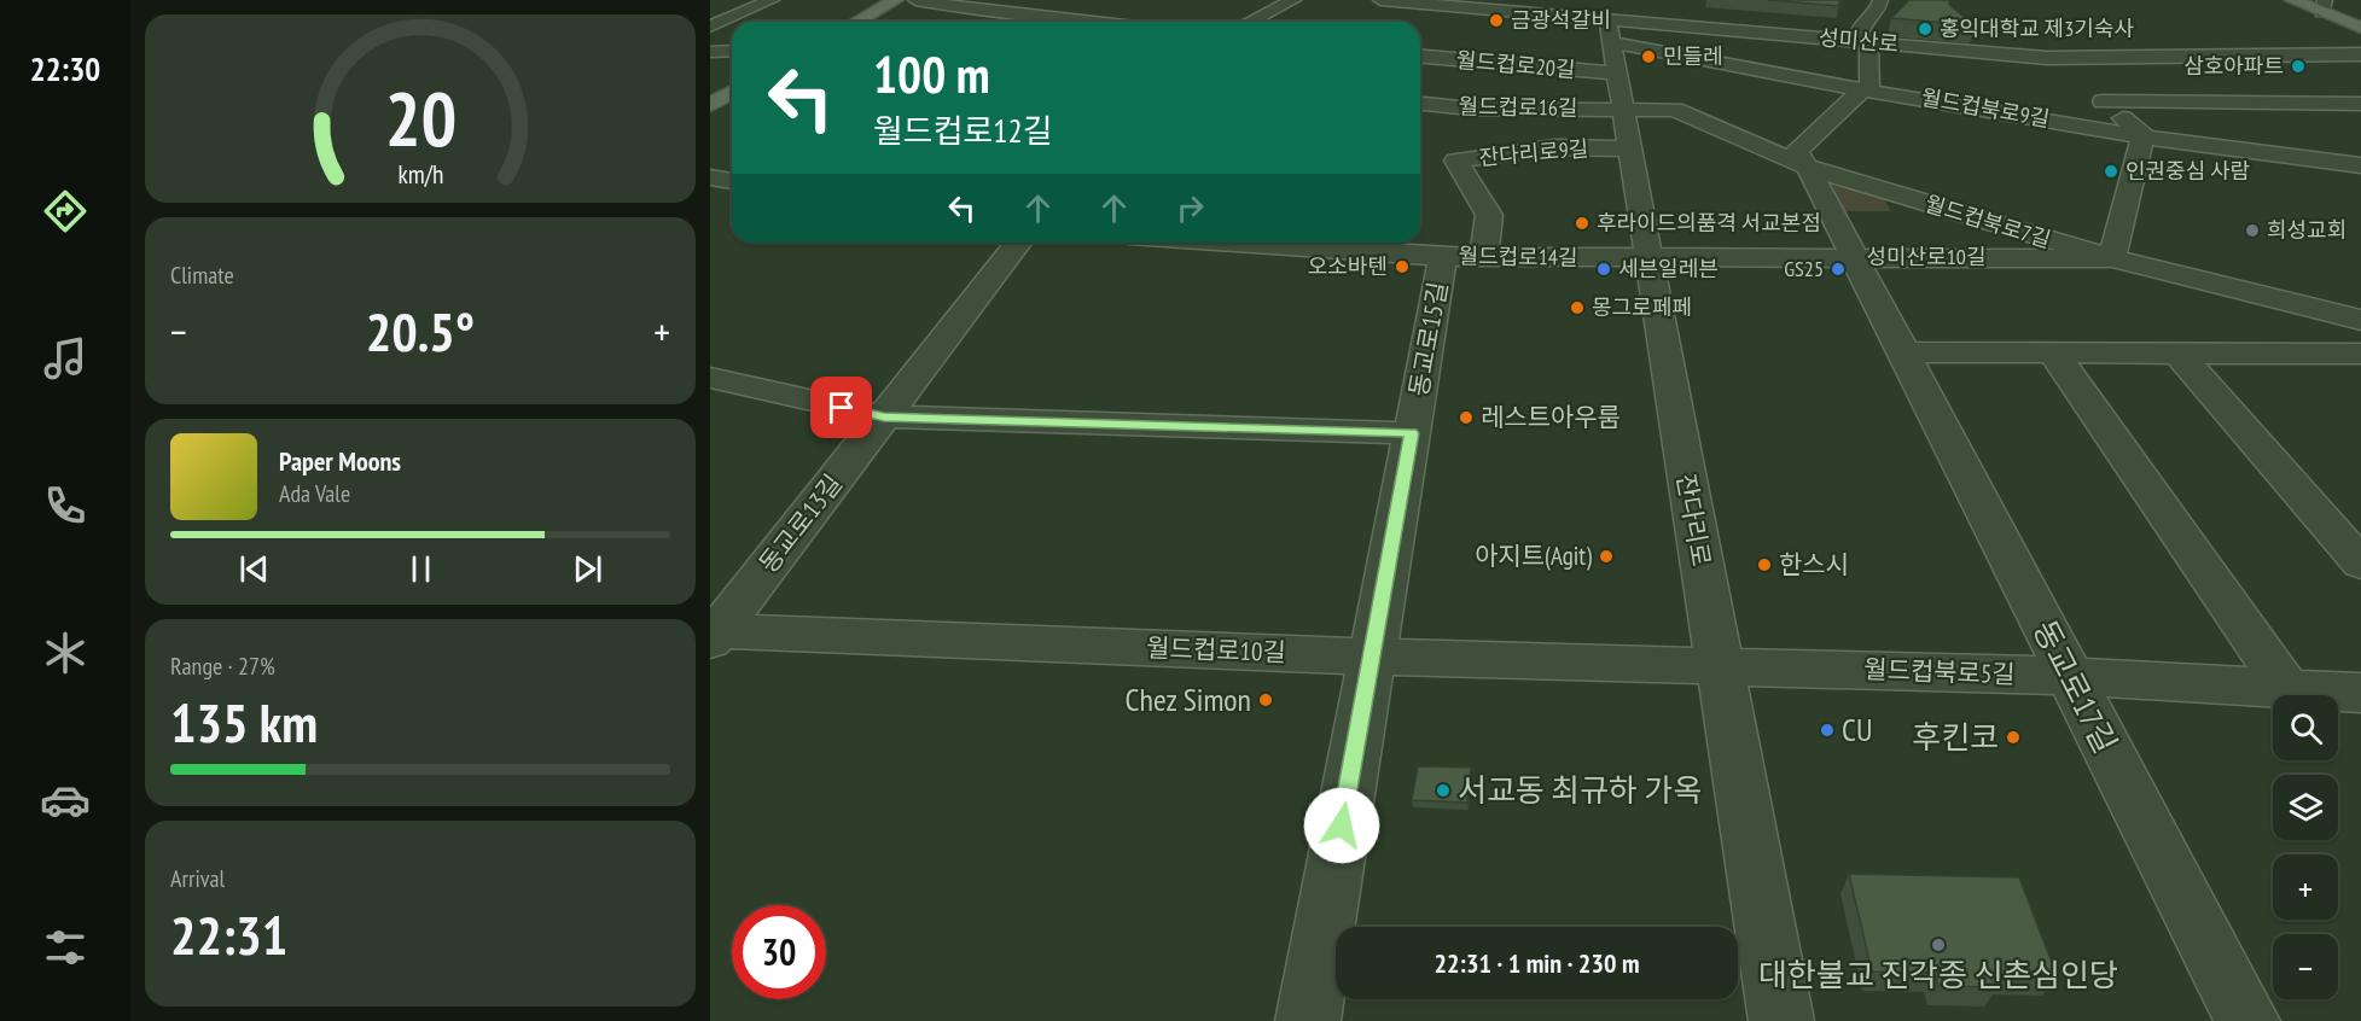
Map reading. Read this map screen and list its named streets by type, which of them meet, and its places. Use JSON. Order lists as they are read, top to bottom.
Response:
{
  "streets": {
    "street": [
      "성미산로",
      "월드컵로20길",
      "월드컵로16길",
      "월드컵북로9길",
      "잔다리로9길",
      "월드컵북로7길",
      "월드컵로14길",
      "성미산로10길",
      "동교로15길",
      "잔다리로",
      "동교로13길",
      "월드컵로10길",
      "월드컵북로5길",
      "동교로17길"
    ]
  },
  "crossings": [
    ["성미산로", "월드컵로20길"],
    ["성미산로", "월드컵로16길"],
    ["성미산로", "월드컵북로9길"],
    ["성미산로", "월드컵북로7길"],
    ["성미산로", "잔다리로"],
    ["월드컵로20길", "월드컵로16길"],
    ["월드컵로20길", "월드컵북로9길"],
    ["월드컵로20길", "월드컵북로7길"],
    ["월드컵로20길", "잔다리로"],
    ["월드컵로16길", "월드컵북로9길"],
    ["월드컵로16길", "월드컵북로7길"],
    ["월드컵로16길", "잔다리로"],
    ["월드컵북로9길", "월드컵북로7길"],
    ["월드컵북로9길", "잔다리로"],
    ["월드컵북로9길", "동교로17길"],
    ["잔다리로9길", "월드컵로14길"],
    ["잔다리로9길", "동교로15길"],
    ["잔다리로9길", "잔다리로"],
    ["월드컵북로7길", "성미산로10길"],
    ["월드컵북로7길", "잔다리로"],
    ["월드컵북로7길", "동교로17길"],
    ["월드컵로14길", "성미산로10길"],
    ["월드컵로14길", "동교로15길"],
    ["월드컵로14길", "잔다리로"],
    ["성미산로10길", "잔다리로"],
    ["성미산로10길", "동교로17길"],
    ["동교로15길", "월드컵로10길"],
    ["잔다리로", "월드컵로10길"],
    ["잔다리로", "월드컵북로5길"],
    ["동교로13길", "월드컵로10길"],
    ["월드컵로10길", "월드컵북로5길"],
    ["월드컵북로5길", "동교로17길"]
  ],
  "places": [
    "금광석갈비",
    "홍익대학교 제3기숙사",
    "민들레",
    "삼호아파트",
    "인권중심 사람",
    "후라이드의품격 서교본점",
    "희성교회",
    "오소바텐",
    "세븐일레븐",
    "GS25",
    "몽그로페페",
    "레스트아우룸",
    "아지트(Agit)",
    "한스시",
    "Chez Simon",
    "CU",
    "후킨코",
    "서교동 최규하 가옥",
    "대한불교 진각종 신촌심인당"
  ],
  "page": {
    "tabs": "22:30",
    "turn": ["100 m", "월드컵로12길"],
    "tile": [
      "Climate",
      ["Range · 27%", "135 km"],
      ["Arrival", "22:31"]
    ],
    "heat": ["−", "20.5°", "+"],
    "song": ["Paper Moons", "Ada Vale"],
    "map_buttons": ["+", "−"],
    "limit": "30",
    "trip": "22:31 · 1 min · 230 m",
    "gauge": ["20", "km/h"]
  }
}
